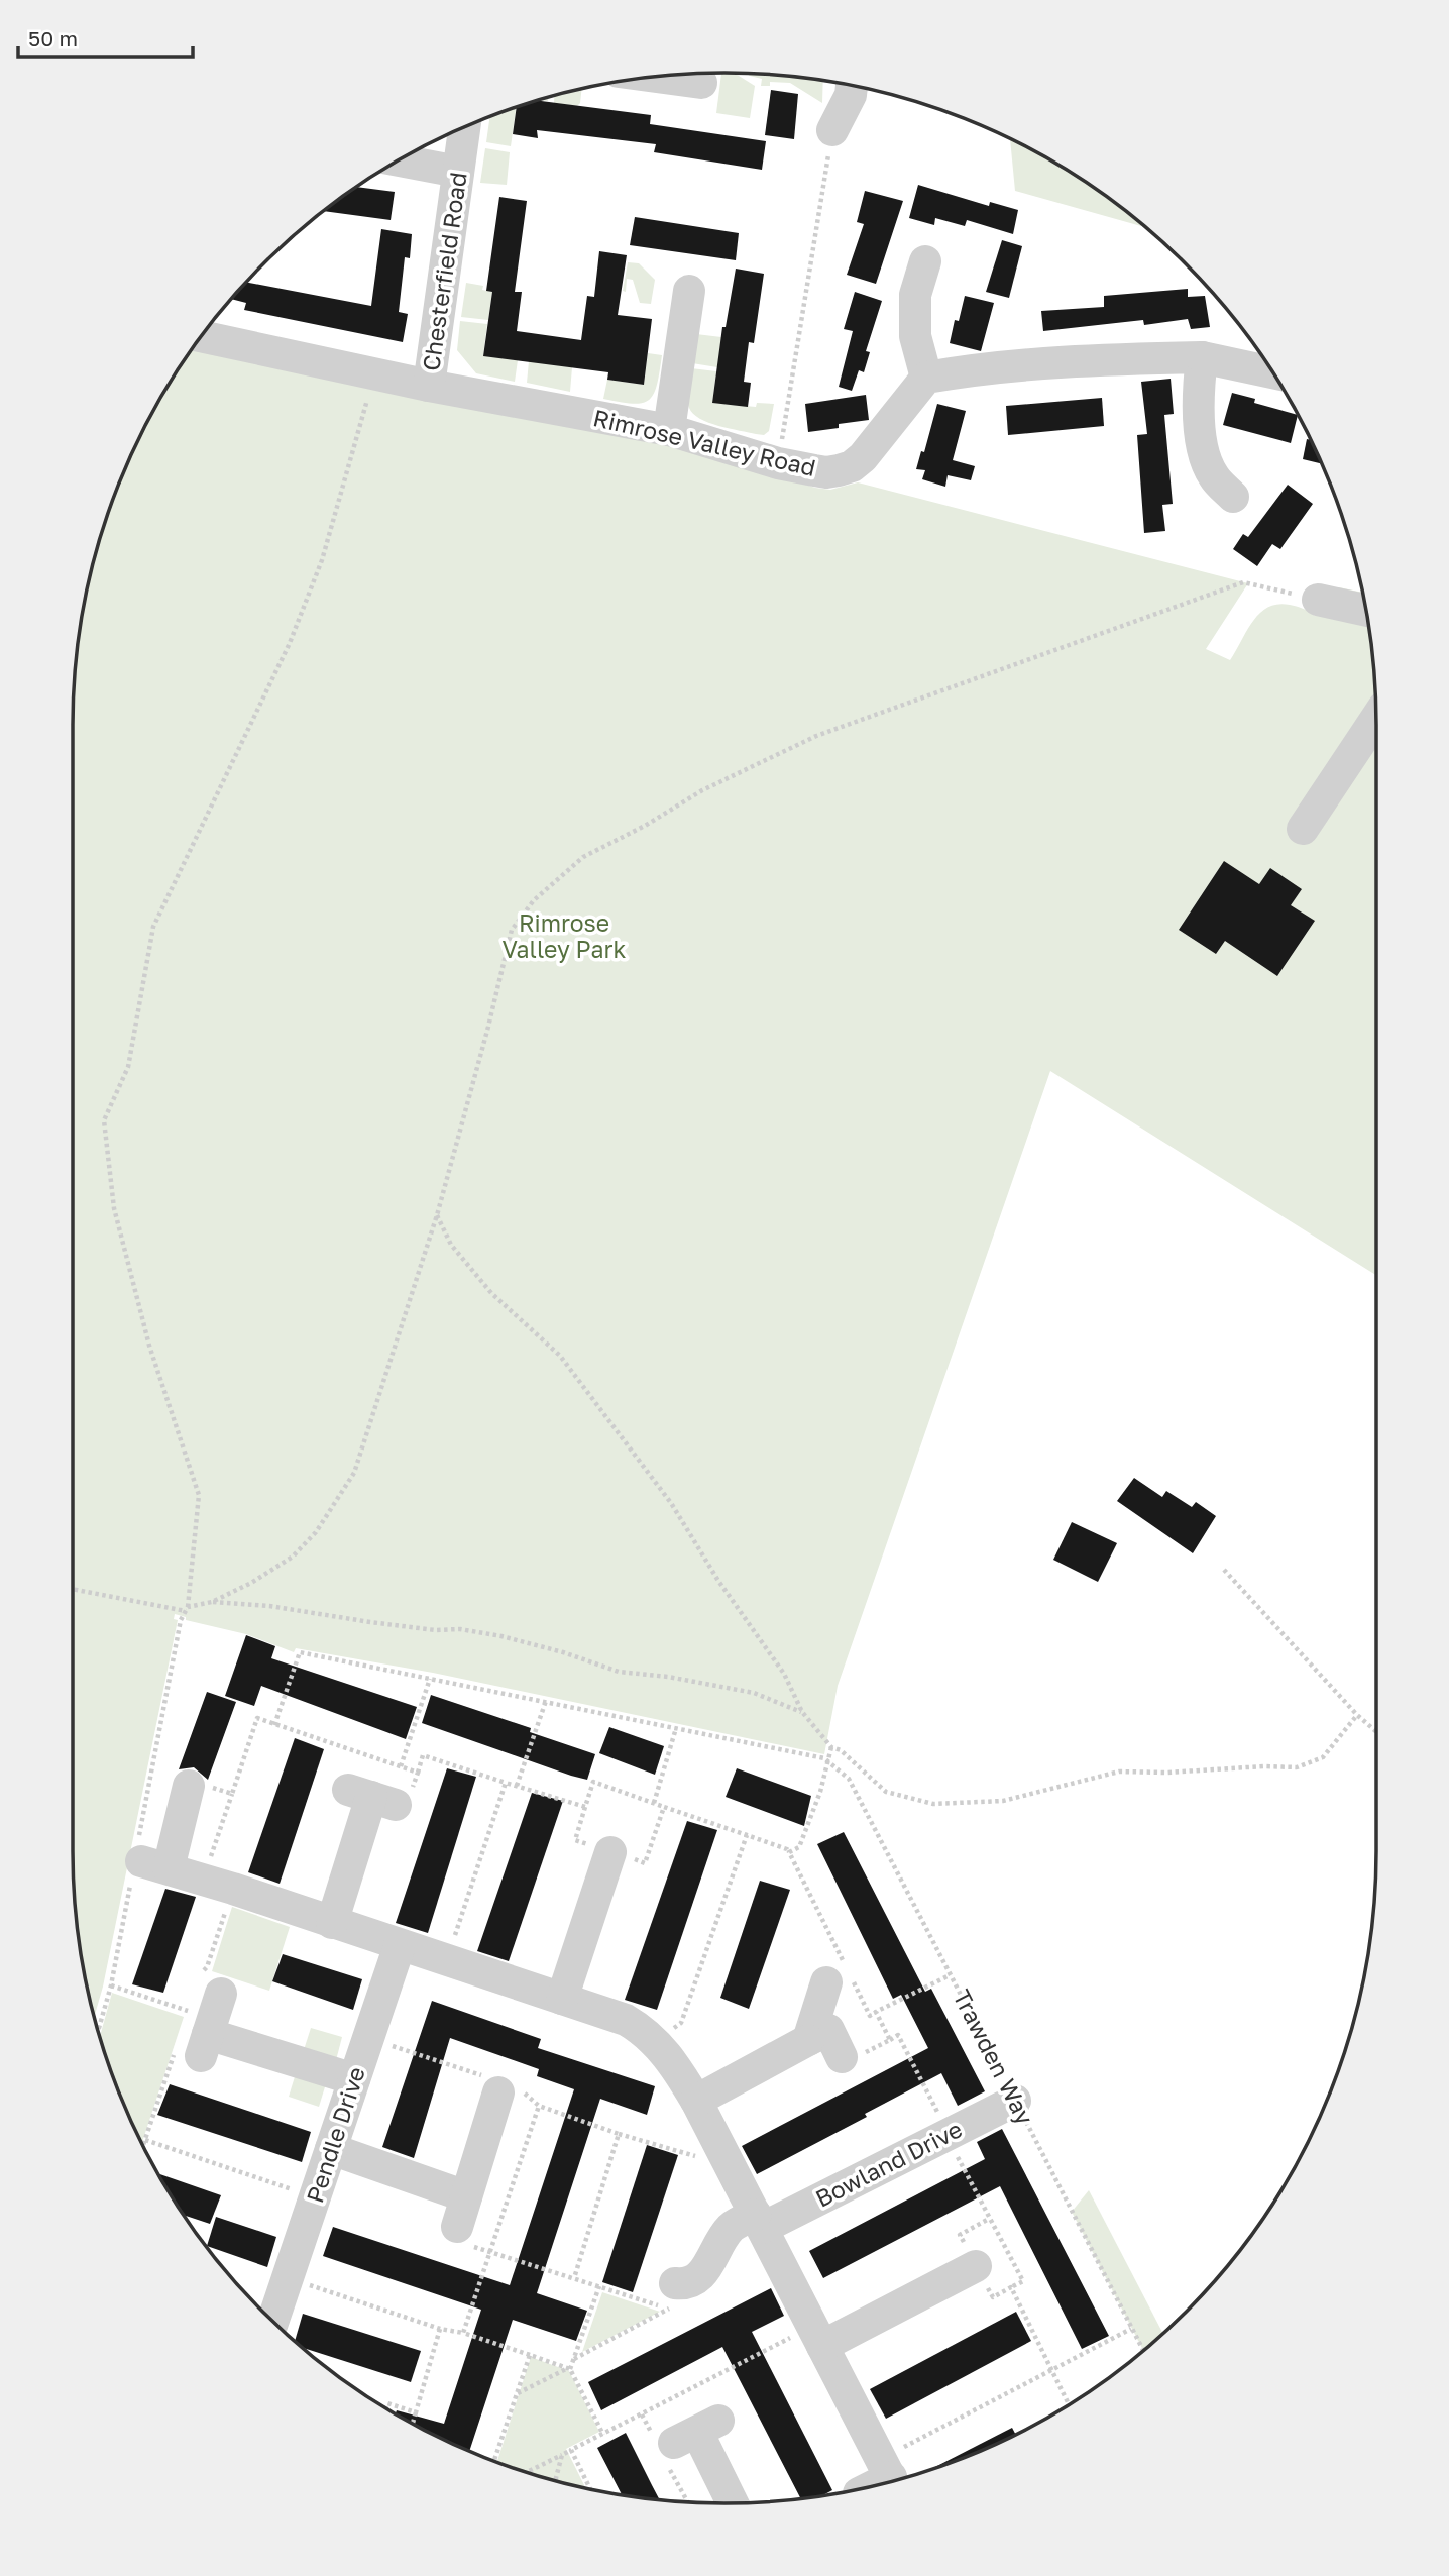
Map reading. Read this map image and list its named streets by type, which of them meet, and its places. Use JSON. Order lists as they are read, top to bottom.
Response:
{
  "streets": {
    "street": [
      "Chesterfield Road",
      "Rimrose Valley Road",
      "Pendle Drive",
      "Bowland Drive"
    ],
    "path": ["Trawden Way"]
  },
  "crossings": [
    ["Chesterfield Road", "Rimrose Valley Road"],
    ["Trawden Way", "Bowland Drive"]
  ],
  "parks": ["Rimrose Valley Park"],
  "scale_bar": "50 m"
}
